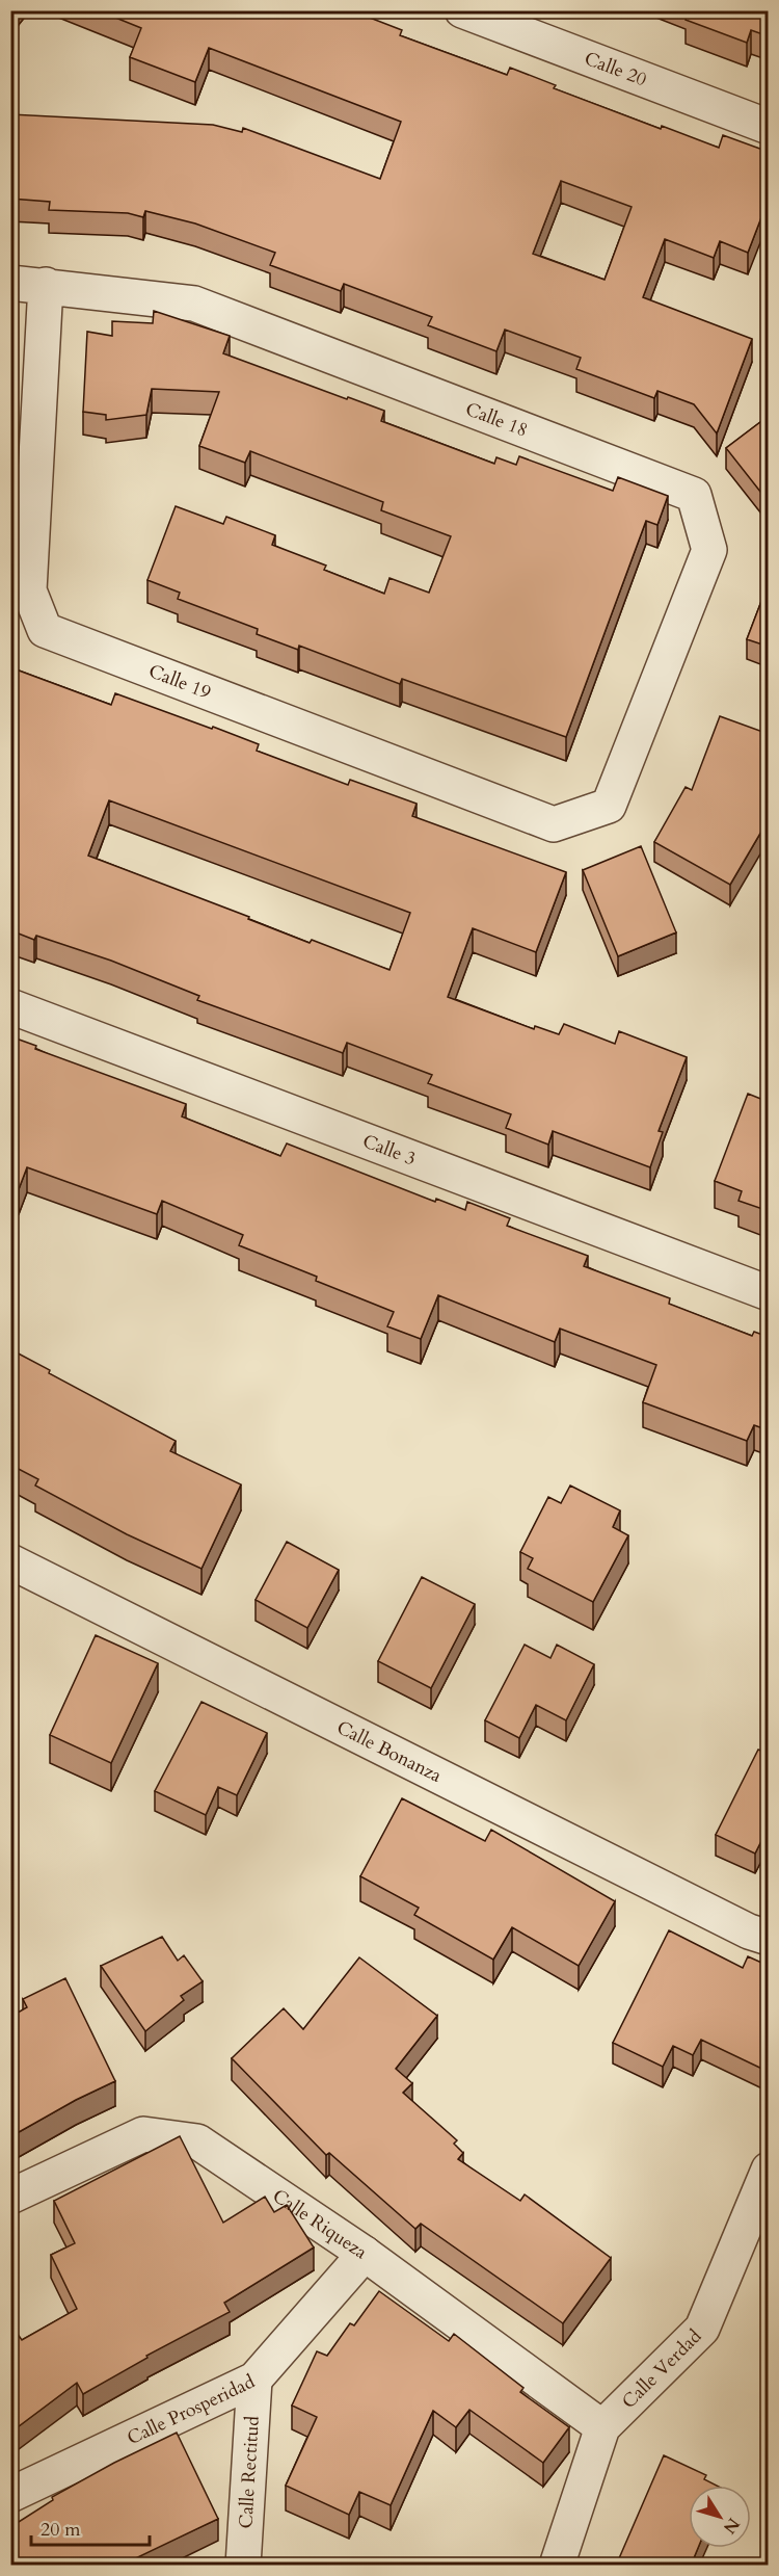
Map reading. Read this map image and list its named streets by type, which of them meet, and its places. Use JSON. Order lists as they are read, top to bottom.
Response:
{
  "streets": {
    "street": [
      "Calle 20",
      "Calle 18",
      "Calle 19",
      "Calle 3",
      "Calle Bonanza",
      "Calle Riqueza",
      "Calle Verdad",
      "Calle Prosperidad",
      "Calle Rectitud"
    ]
  },
  "crossings": [
    ["Calle 18", "Calle 19"],
    ["Calle Riqueza", "Calle Verdad"],
    ["Calle Riqueza", "Calle Prosperidad"],
    ["Calle Prosperidad", "Calle Rectitud"]
  ],
  "scale_bar": "20 m",
  "north": "bottom right"
}
